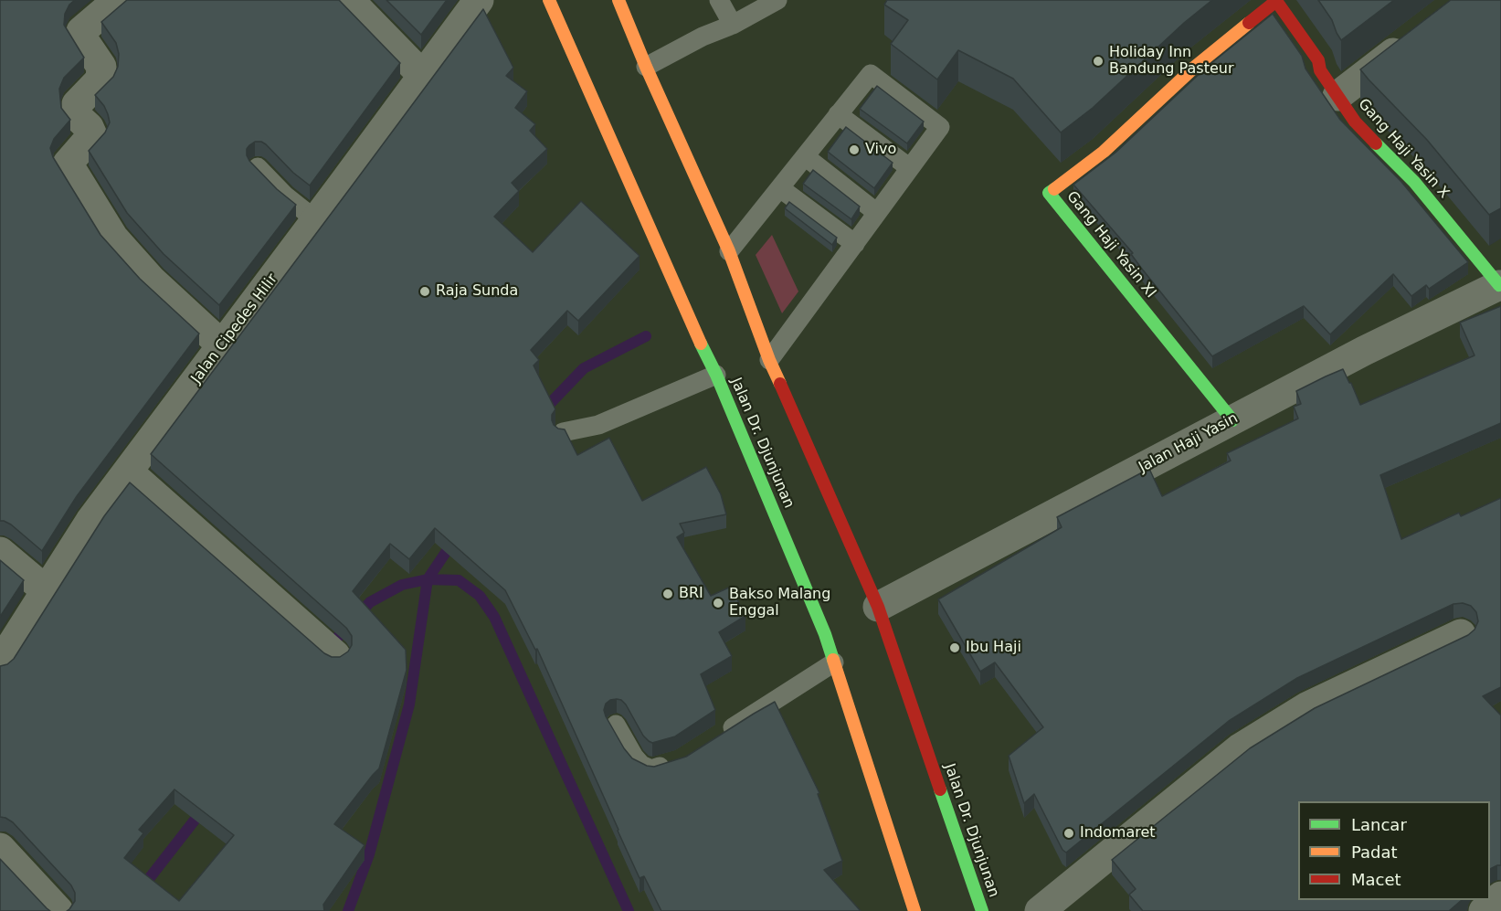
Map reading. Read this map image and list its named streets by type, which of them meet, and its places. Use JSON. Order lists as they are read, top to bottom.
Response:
{
  "streets": {
    "main road": ["Gang Haji Yasin X", "Gang Haji Yasin XI", "Jalan Dr. Djunjunan"],
    "street": ["Jalan Cipedes Hilir", "Jalan Haji Yasin"]
  },
  "crossings": [
    ["Gang Haji Yasin X", "Gang Haji Yasin XI"],
    ["Gang Haji Yasin X", "Jalan Haji Yasin"],
    ["Gang Haji Yasin XI", "Jalan Haji Yasin"],
    ["Jalan Dr. Djunjunan", "Jalan Haji Yasin"]
  ],
  "places": [
    "Holiday Inn Bandung Pasteur",
    "Vivo",
    "Raja Sunda",
    "BRI",
    "Bakso Malang Enggal",
    "Ibu Haji",
    "Indomaret"
  ],
  "legend": ["Lancar", "Padat", "Macet"]
}
